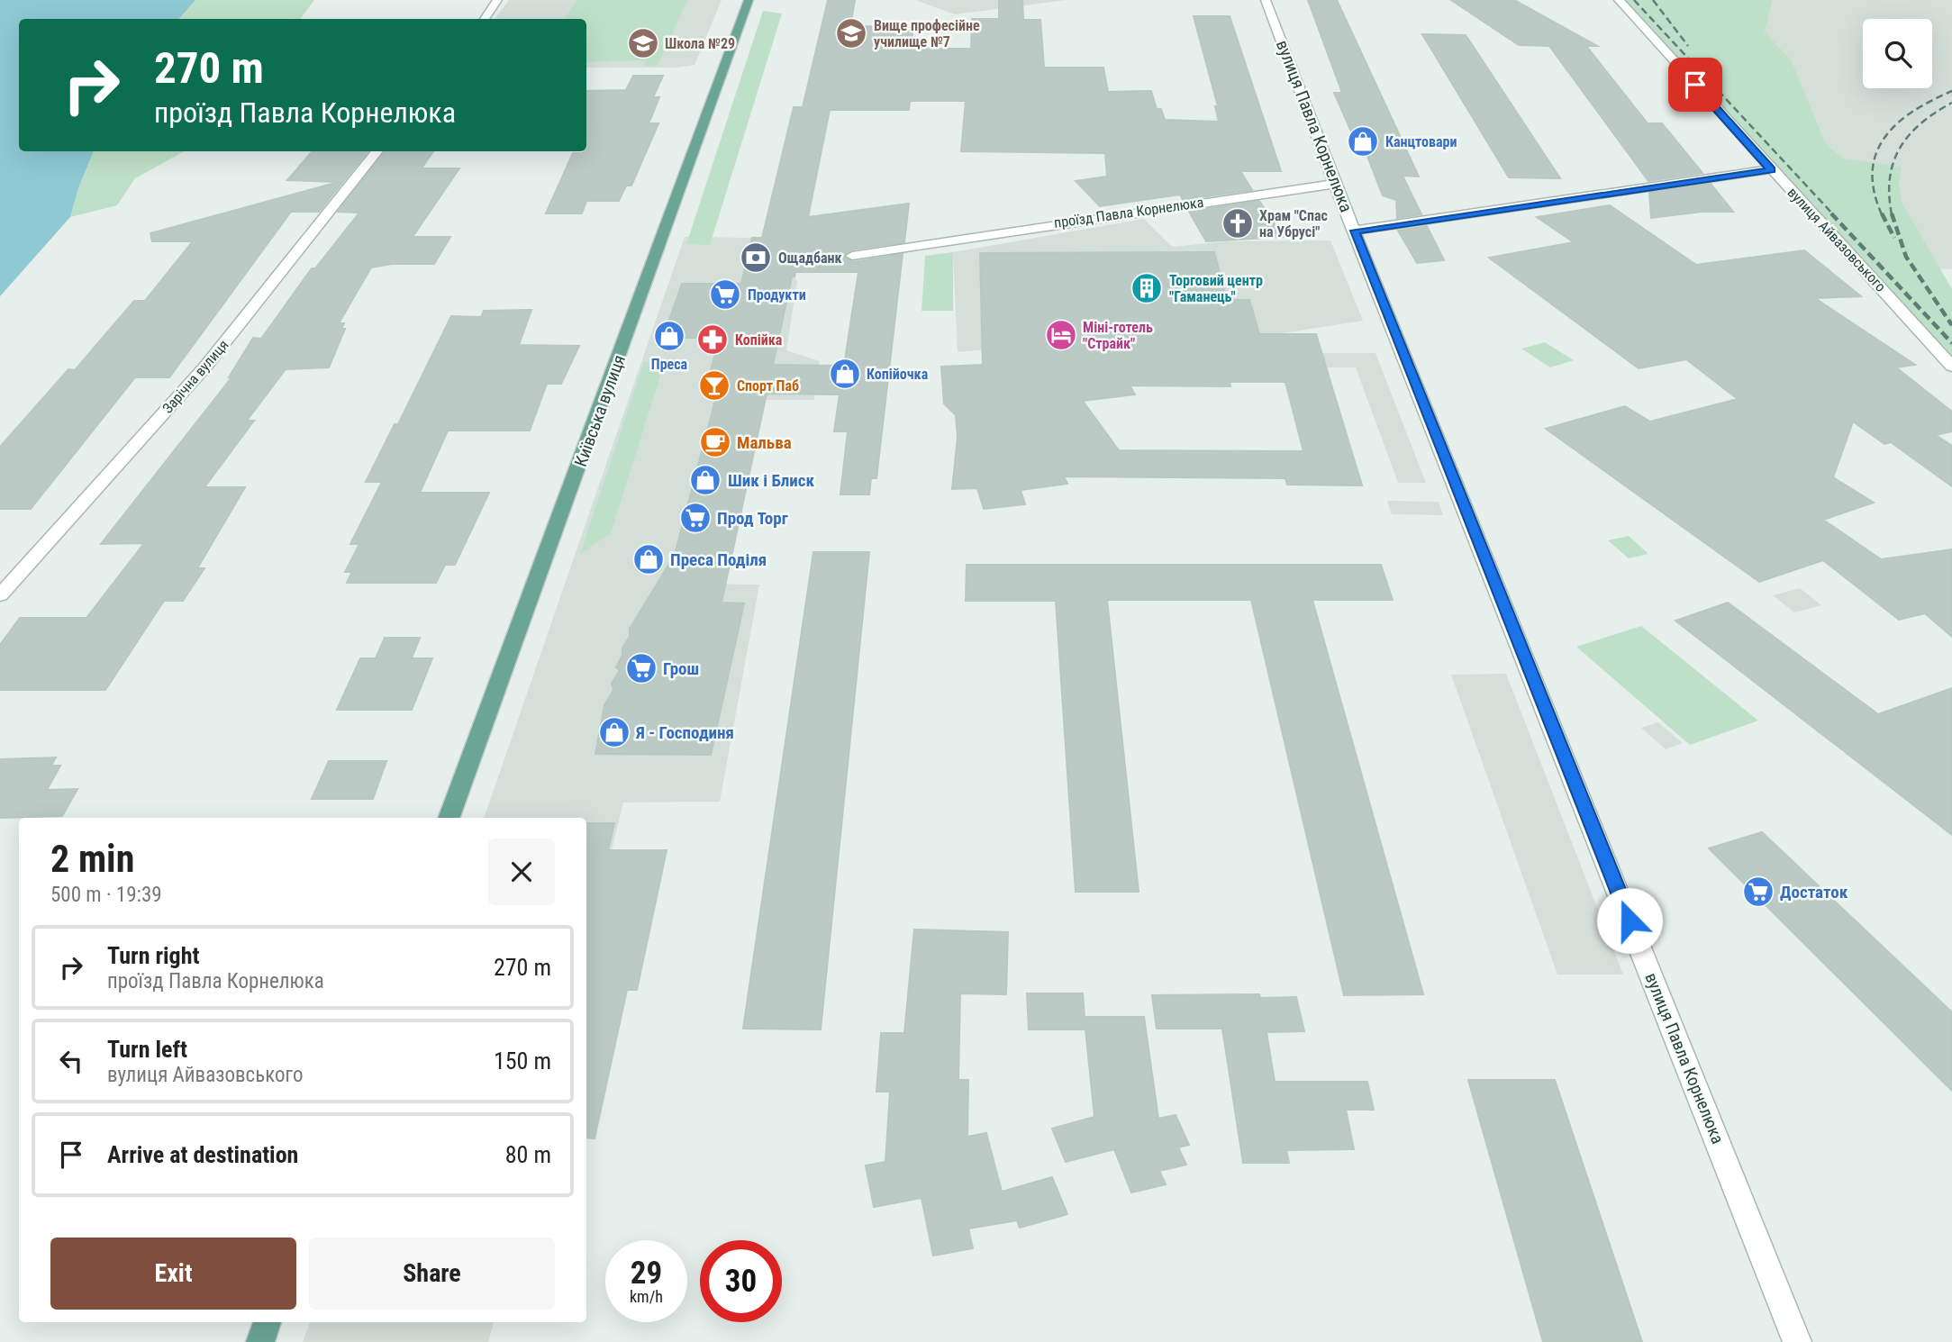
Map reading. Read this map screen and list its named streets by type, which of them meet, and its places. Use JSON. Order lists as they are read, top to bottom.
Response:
{
  "streets": {
    "main road": ["Київська вулиця"],
    "street": [
      "вулиця Павла Корнелюка",
      "проїзд Павла Корнелюка",
      "вулиця Айвазовського",
      "Зарічна вулиця"
    ]
  },
  "crossings": [
    ["вулиця Павла Корнелюка", "проїзд Павла Корнелюка"]
  ],
  "places": {
    "school or university": ["Вище професійне училище №7", "Школа №29"],
    "shop": [
      "Канцтовари",
      "Преса",
      "Копійочка",
      "Шик і Блиск",
      "Преса Поділя",
      "Я - Господиня"
    ],
    "church": ["Храм \"Спас на Убрусі\""],
    "bank": ["Ощадбанк"],
    "building": ["Торговий центр \"Гаманець\""],
    "supermarket": [
      "Продукти",
      "Прод Торг",
      "Грош",
      "Достаток"
    ],
    "hotel": ["Міні-готель \"Страйк\""],
    "pharmacy": ["Копійка"],
    "bar": ["Спорт Паб"],
    "cafe": ["Мальва"]
  },
  "page": {
    "turn": ["270 m", "проїзд Павла Корнелюка"],
    "heading": ["2 min", "500 m · 19:39"],
    "list": [
      {
        "name": "Turn right",
        "note": "проїзд Павла Корнелюка",
        "value": "270 m"
      },
      {
        "name": "Turn left",
        "note": "вулиця Айвазовського",
        "value": "150 m"
      },
      {
        "name": "Arrive at destination",
        "value": "80 m"
      }
    ],
    "buttons": ["Exit", "Share"],
    "speed": "29 km/h",
    "limit": "30"
  }
}
